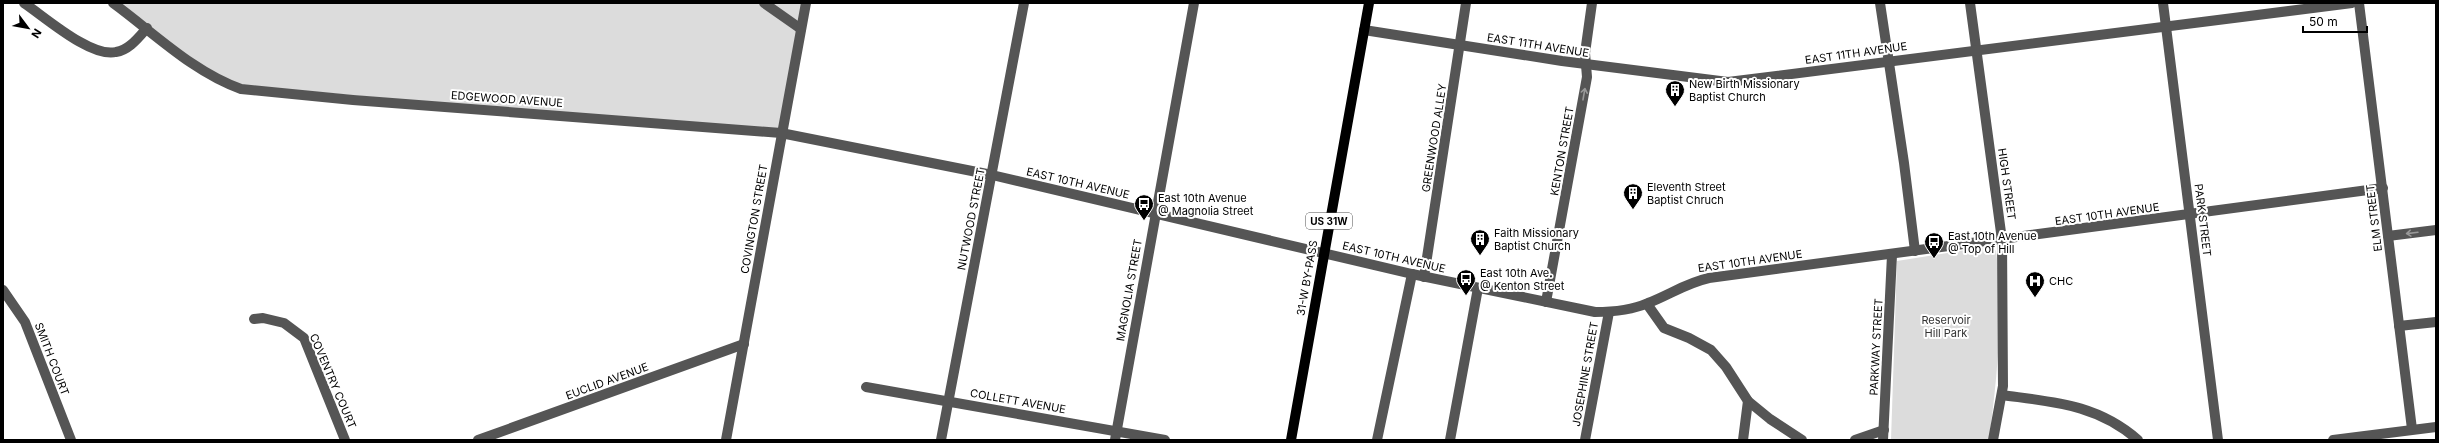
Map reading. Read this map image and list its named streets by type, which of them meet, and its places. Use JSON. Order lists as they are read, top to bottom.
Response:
{
  "streets": {
    "main road": ["US 31W", "31-W BY-PASS"],
    "street": [
      "EAST 11TH AVENUE",
      "EDGEWOOD AVENUE",
      "GREENWOOD ALLEY",
      "KENTON STREET",
      "EAST 10TH AVENUE",
      "HIGH STREET",
      "ELM STREET",
      "COVINGTON STREET",
      "NUTWOOD STREET",
      "PARK STREET",
      "MAGNOLIA STREET",
      "PARKWAY STREET",
      "SMITH COURT",
      "JOSEPHINE STREET",
      "COVENTRY COURT",
      "EUCLID AVENUE",
      "COLLETT AVENUE"
    ]
  },
  "crossings": [
    ["EAST 11TH AVENUE", "GREENWOOD ALLEY"],
    ["EAST 11TH AVENUE", "KENTON STREET"],
    ["EAST 11TH AVENUE", "HIGH STREET"],
    ["EAST 11TH AVENUE", "PARK STREET"],
    ["EAST 11TH AVENUE", "31-W BY-PASS"],
    ["EDGEWOOD AVENUE", "EAST 10TH AVENUE"],
    ["EDGEWOOD AVENUE", "COVINGTON STREET"],
    ["GREENWOOD ALLEY", "EAST 10TH AVENUE"],
    ["KENTON STREET", "EAST 10TH AVENUE"],
    ["EAST 10TH AVENUE", "HIGH STREET"],
    ["EAST 10TH AVENUE", "ELM STREET"],
    ["EAST 10TH AVENUE", "COVINGTON STREET"],
    ["EAST 10TH AVENUE", "NUTWOOD STREET"],
    ["EAST 10TH AVENUE", "PARK STREET"],
    ["EAST 10TH AVENUE", "31-W BY-PASS"],
    ["EAST 10TH AVENUE", "MAGNOLIA STREET"],
    ["EAST 10TH AVENUE", "PARKWAY STREET"],
    ["EAST 10TH AVENUE", "JOSEPHINE STREET"],
    ["COVINGTON STREET", "EUCLID AVENUE"],
    ["NUTWOOD STREET", "COLLETT AVENUE"],
    ["MAGNOLIA STREET", "COLLETT AVENUE"]
  ],
  "one_way": ["KENTON STREET"],
  "parks": ["Reservoir Hill Park"],
  "places": {
    "building": ["New Birth Missionary Baptist Church", "Eleventh Street Baptist Chruch", "Faith Missionary Baptist Church"],
    "bus stop": ["East 10th Avenue @ Magnolia Street", "East 10th Avenue @ Top of Hill", "East 10th Ave. @ Kenton Street"],
    "hospital": ["CHC"]
  },
  "scale_bar": "50 m",
  "north": "bottom right"
}
